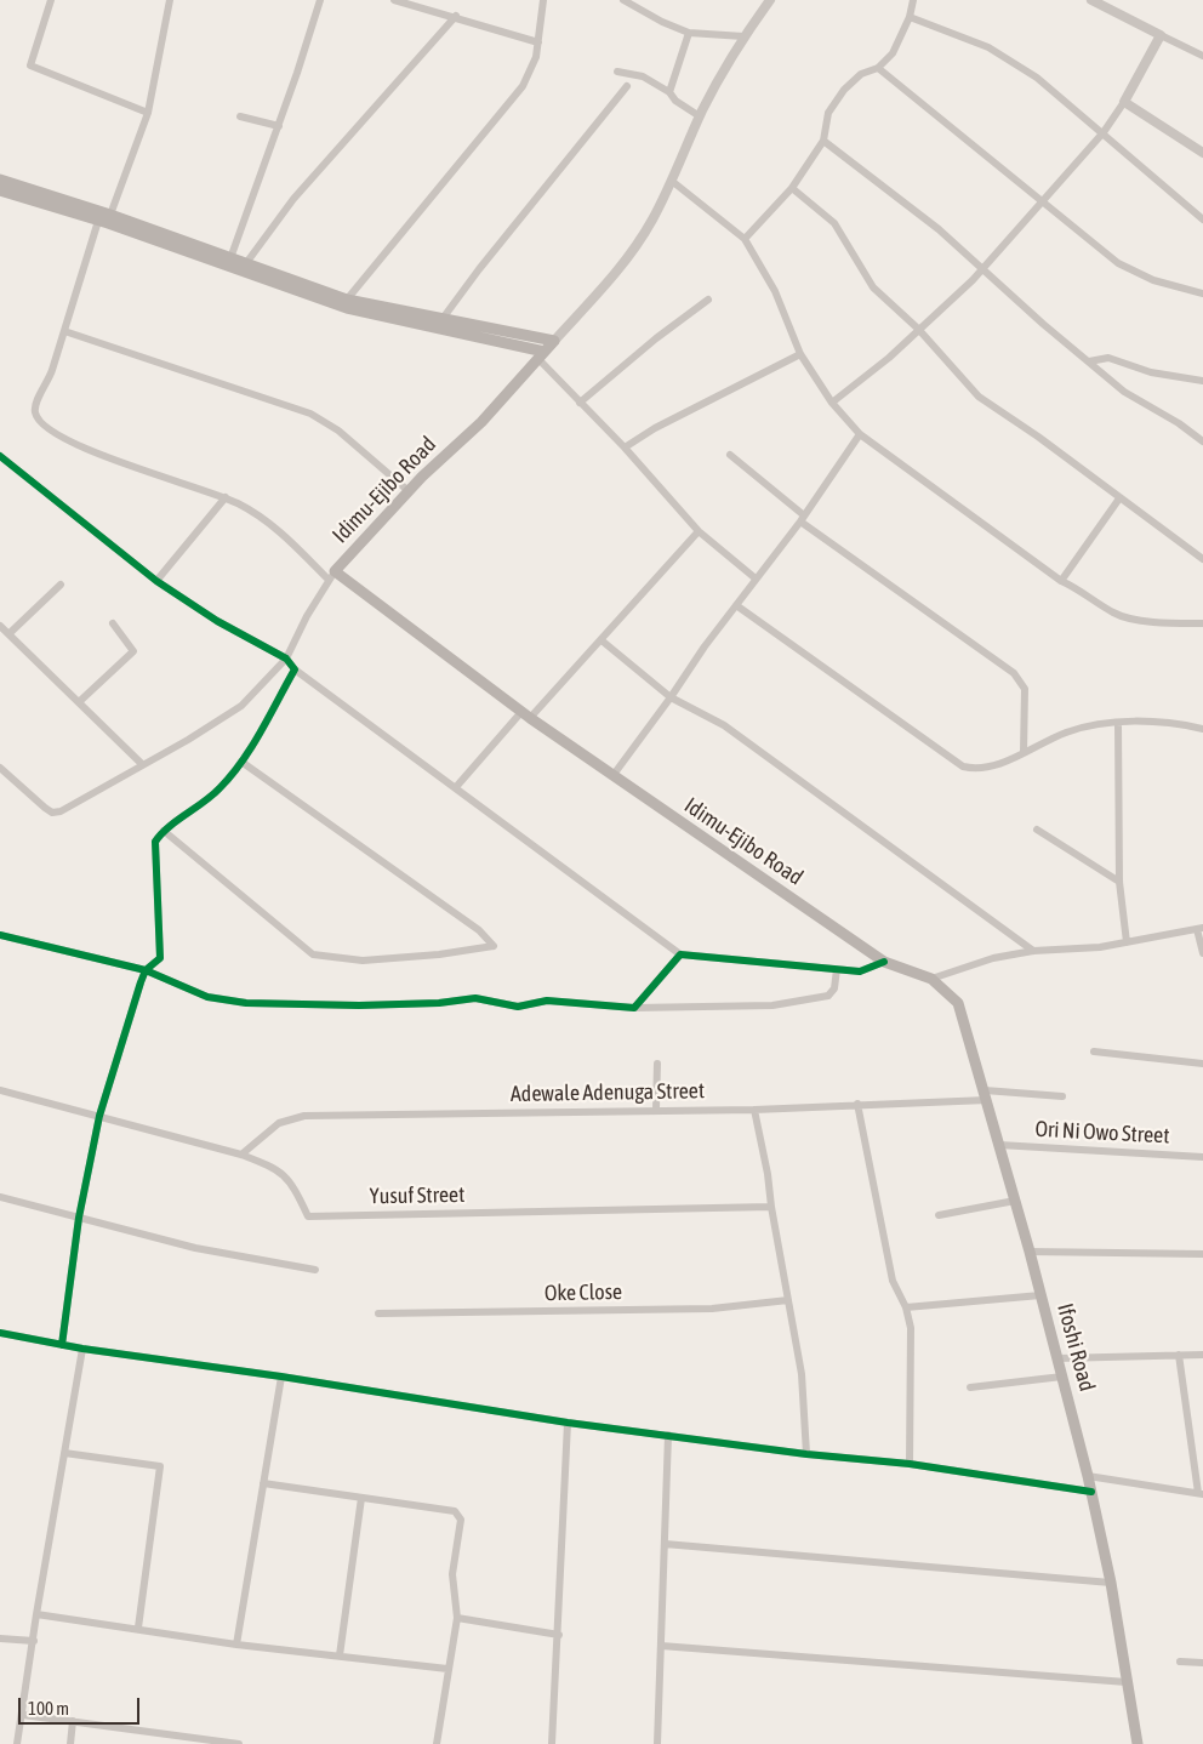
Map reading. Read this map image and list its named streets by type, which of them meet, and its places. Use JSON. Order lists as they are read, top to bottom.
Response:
{
  "streets": {
    "main road": ["Idimu-Ejibo Road", "Ifoshi Road"],
    "street": [
      "Adewale Adenuga Street",
      "Ori Ni Owo Street",
      "Yusuf Street",
      "Oke Close"
    ]
  },
  "crossings": [
    ["Idimu-Ejibo Road", "Ifoshi Road"],
    ["Adewale Adenuga Street", "Yusuf Street"],
    ["Adewale Adenuga Street", "Ifoshi Road"],
    ["Ori Ni Owo Street", "Ifoshi Road"]
  ],
  "scale_bar": "100 m"
}
